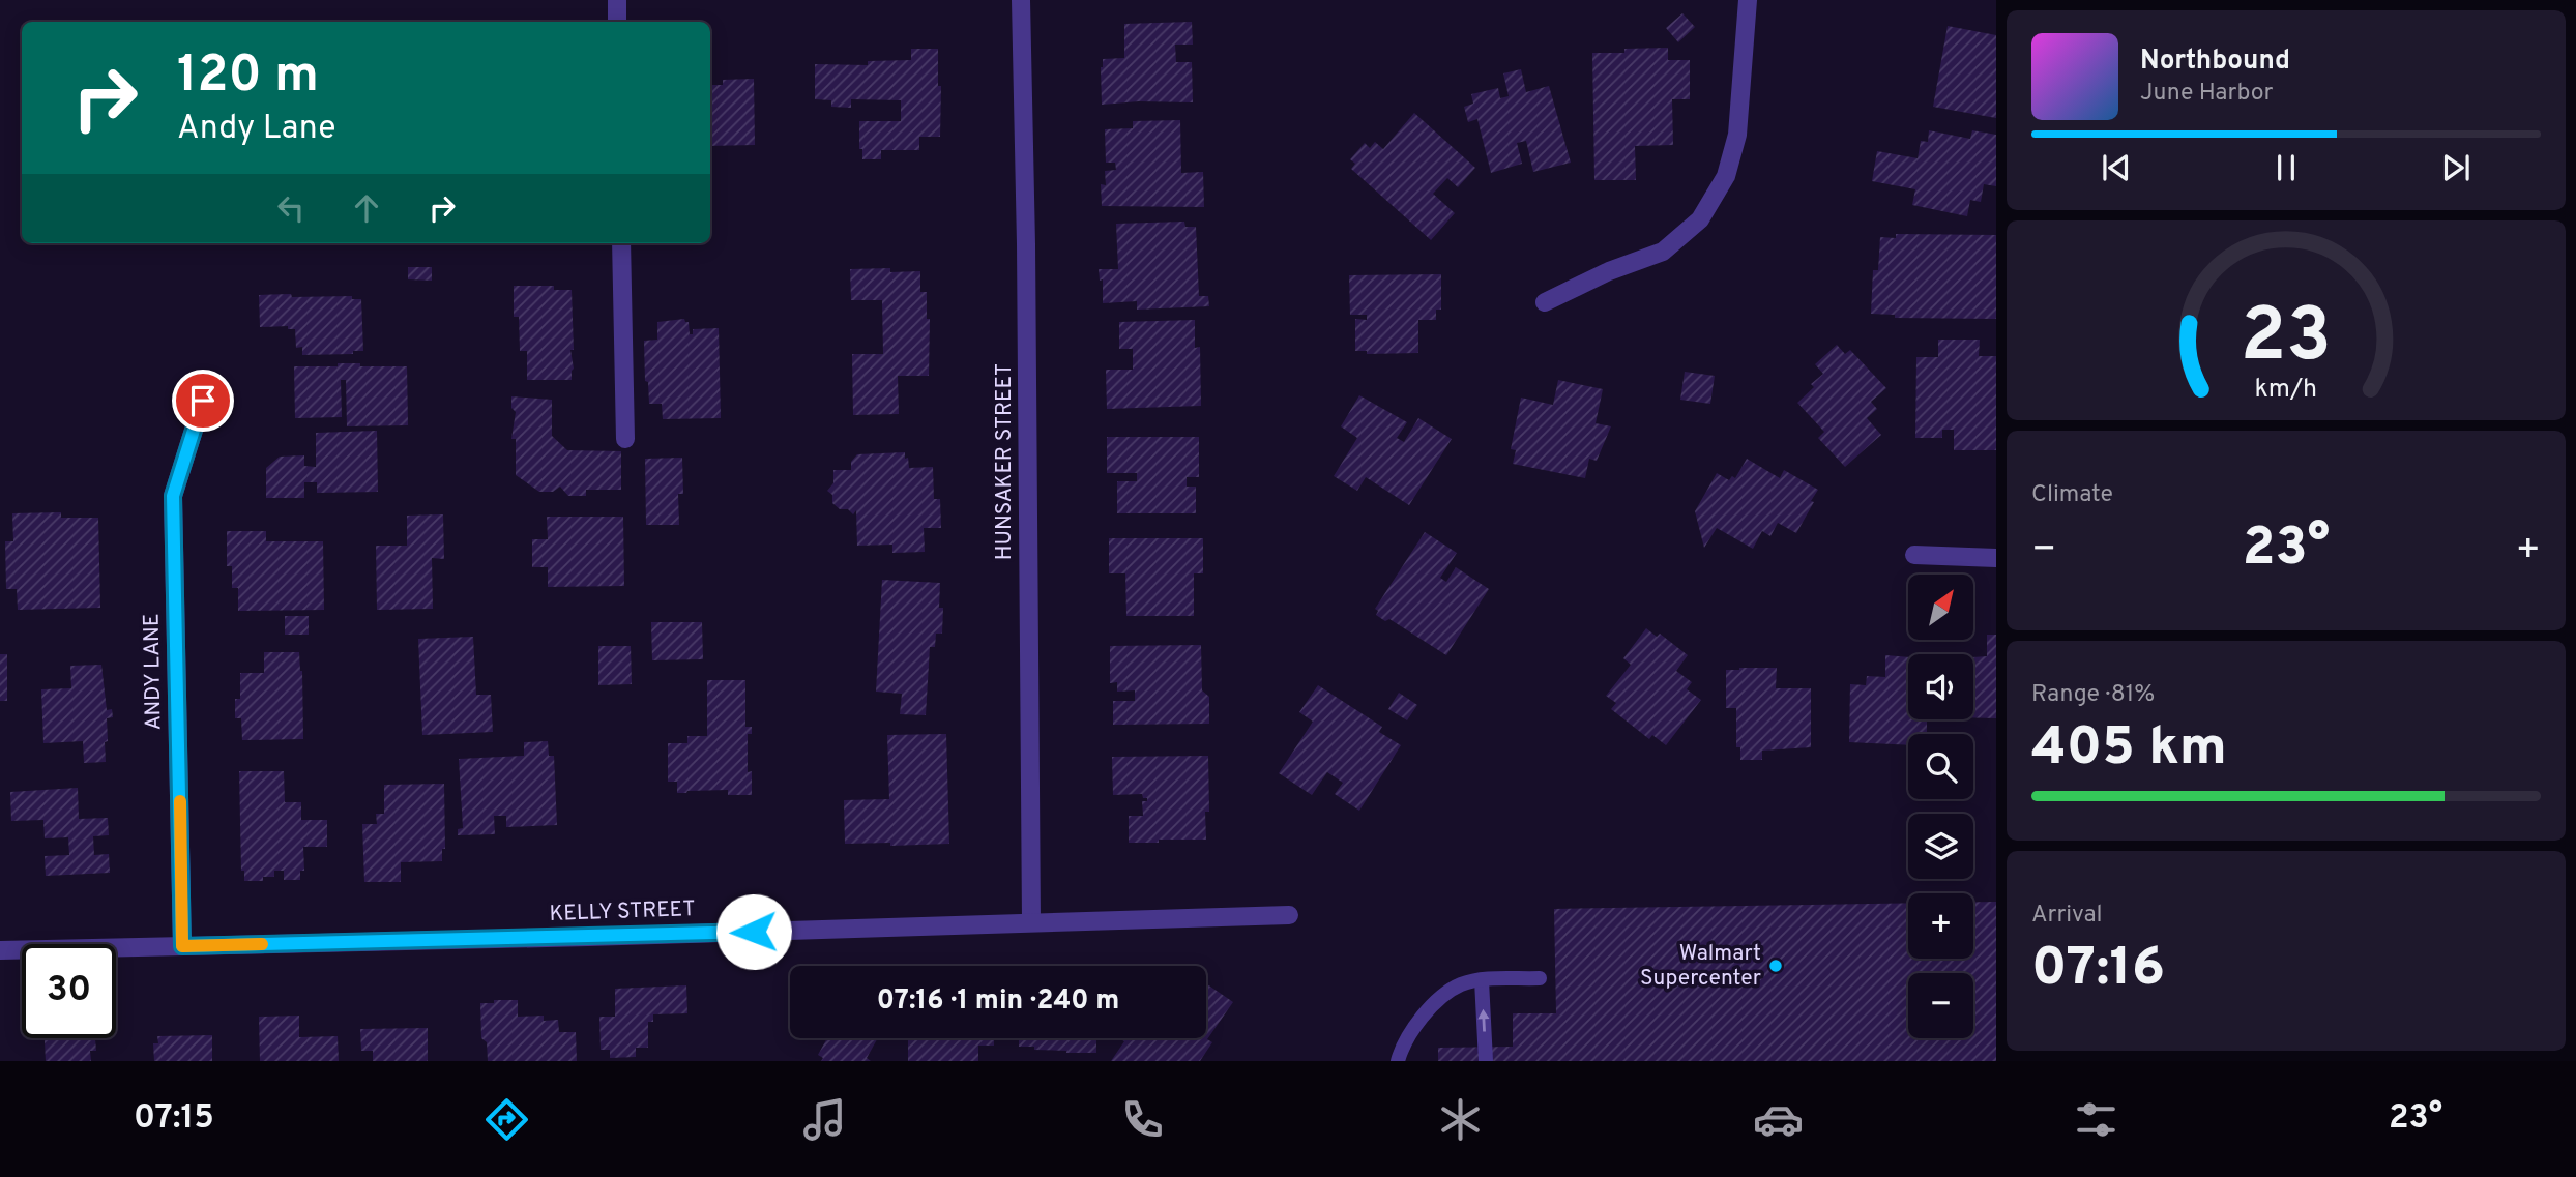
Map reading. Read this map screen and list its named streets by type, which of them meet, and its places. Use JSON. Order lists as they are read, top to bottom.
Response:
{
  "streets": {
    "street": ["HUNSAKER STREET", "ANDY LANE", "KELLY STREET"]
  },
  "crossings": [
    ["HUNSAKER STREET", "KELLY STREET"],
    ["ANDY LANE", "KELLY STREET"]
  ],
  "places": ["Walmart Supercenter"],
  "north": "top right",
  "page": {
    "turn": ["120 m", "Andy Lane"],
    "song": ["Northbound", "June Harbor"],
    "tile": [
      "Climate",
      ["Range · 81%", "405 km"],
      ["Arrival", "07:16"]
    ],
    "heat": ["−", "23°", "+"],
    "map_buttons": ["+", "−"],
    "limit": "30",
    "trip": "07:16 · 1 min · 240 m",
    "tabs": ["07:15", "23°"],
    "gauge": ["23", "km/h"]
  }
}
